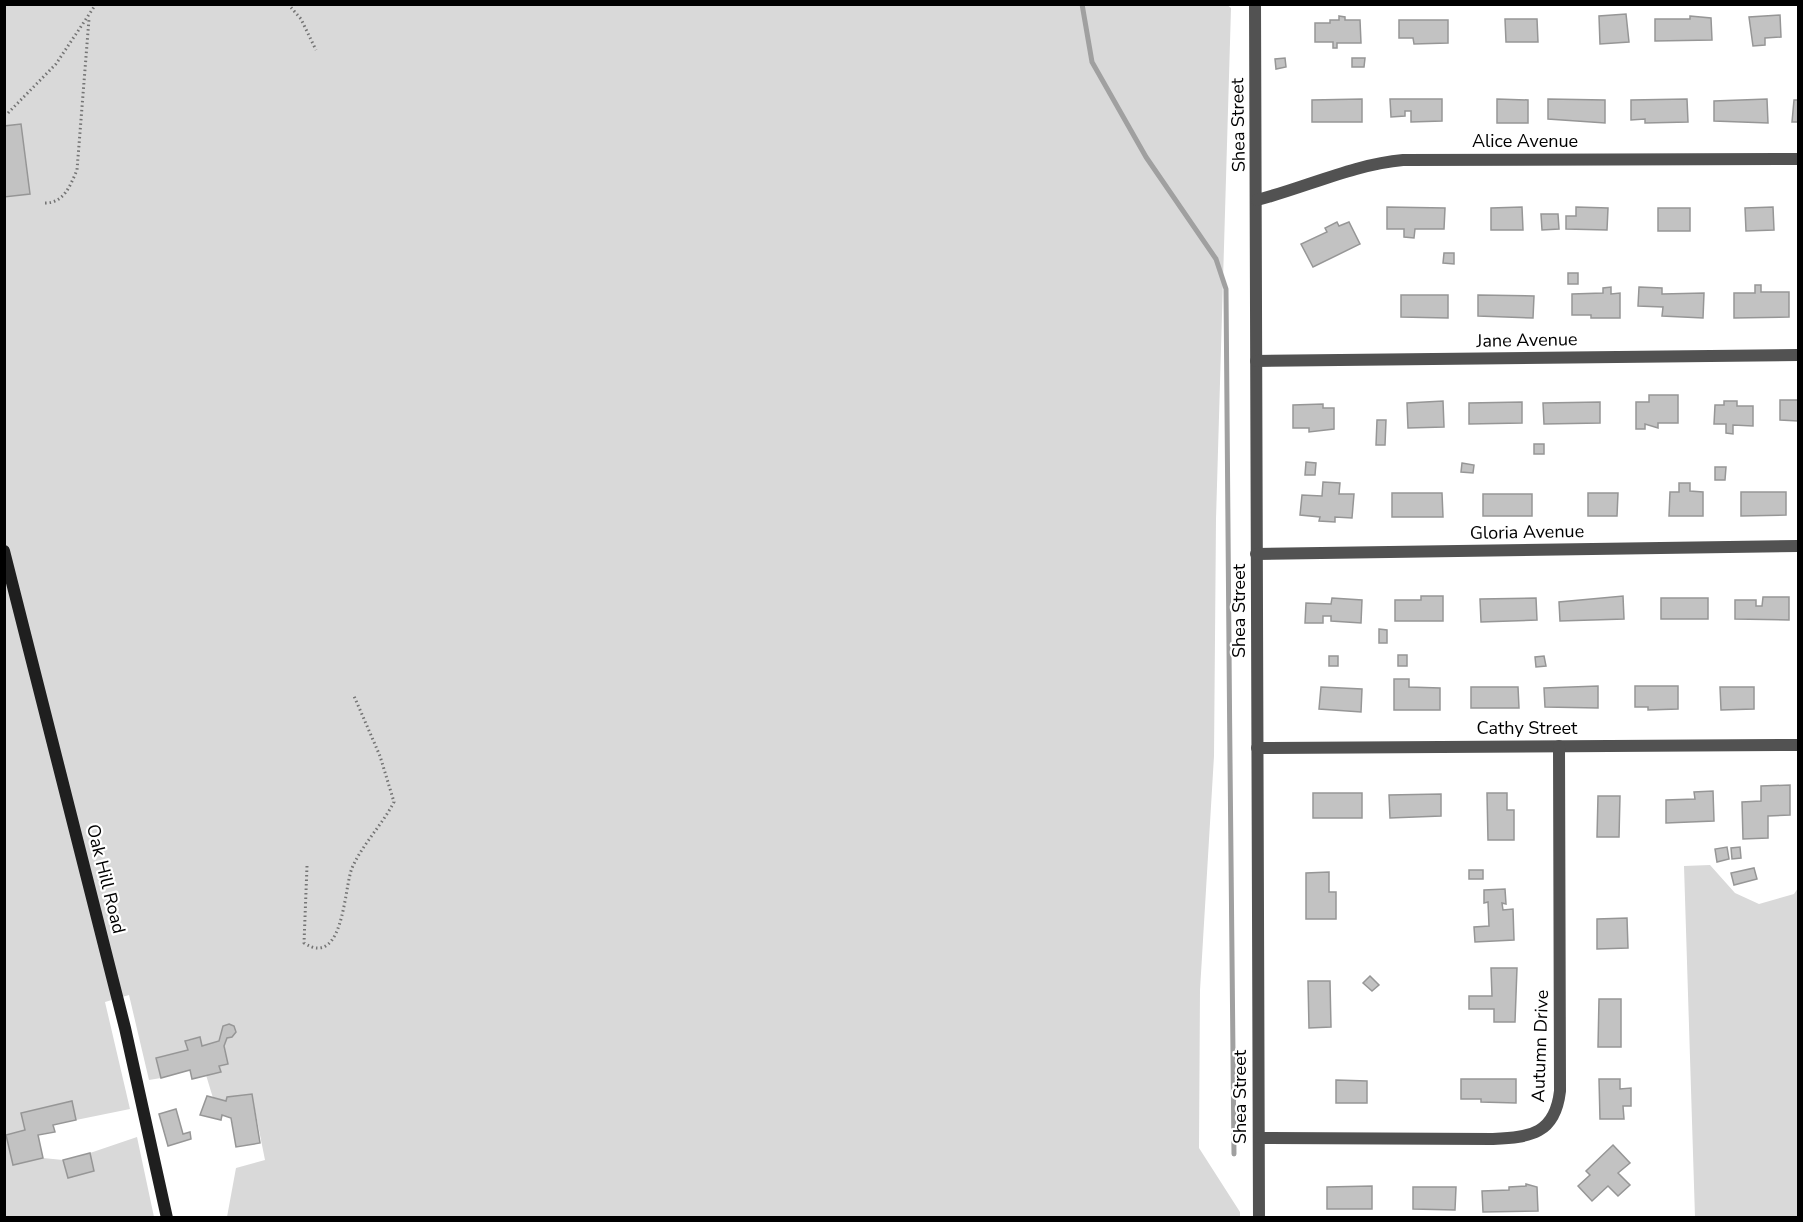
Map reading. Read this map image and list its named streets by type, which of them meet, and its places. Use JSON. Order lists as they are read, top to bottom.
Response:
{
  "streets": {
    "street": [
      "Shea Street",
      "Alice Avenue",
      "Jane Avenue",
      "Gloria Avenue",
      "Cathy Street",
      "Oak Hill Road",
      "Autumn Drive"
    ]
  },
  "crossings": [
    ["Shea Street", "Alice Avenue"],
    ["Shea Street", "Jane Avenue"],
    ["Shea Street", "Gloria Avenue"],
    ["Shea Street", "Cathy Street"],
    ["Shea Street", "Autumn Drive"],
    ["Cathy Street", "Autumn Drive"]
  ]
}
